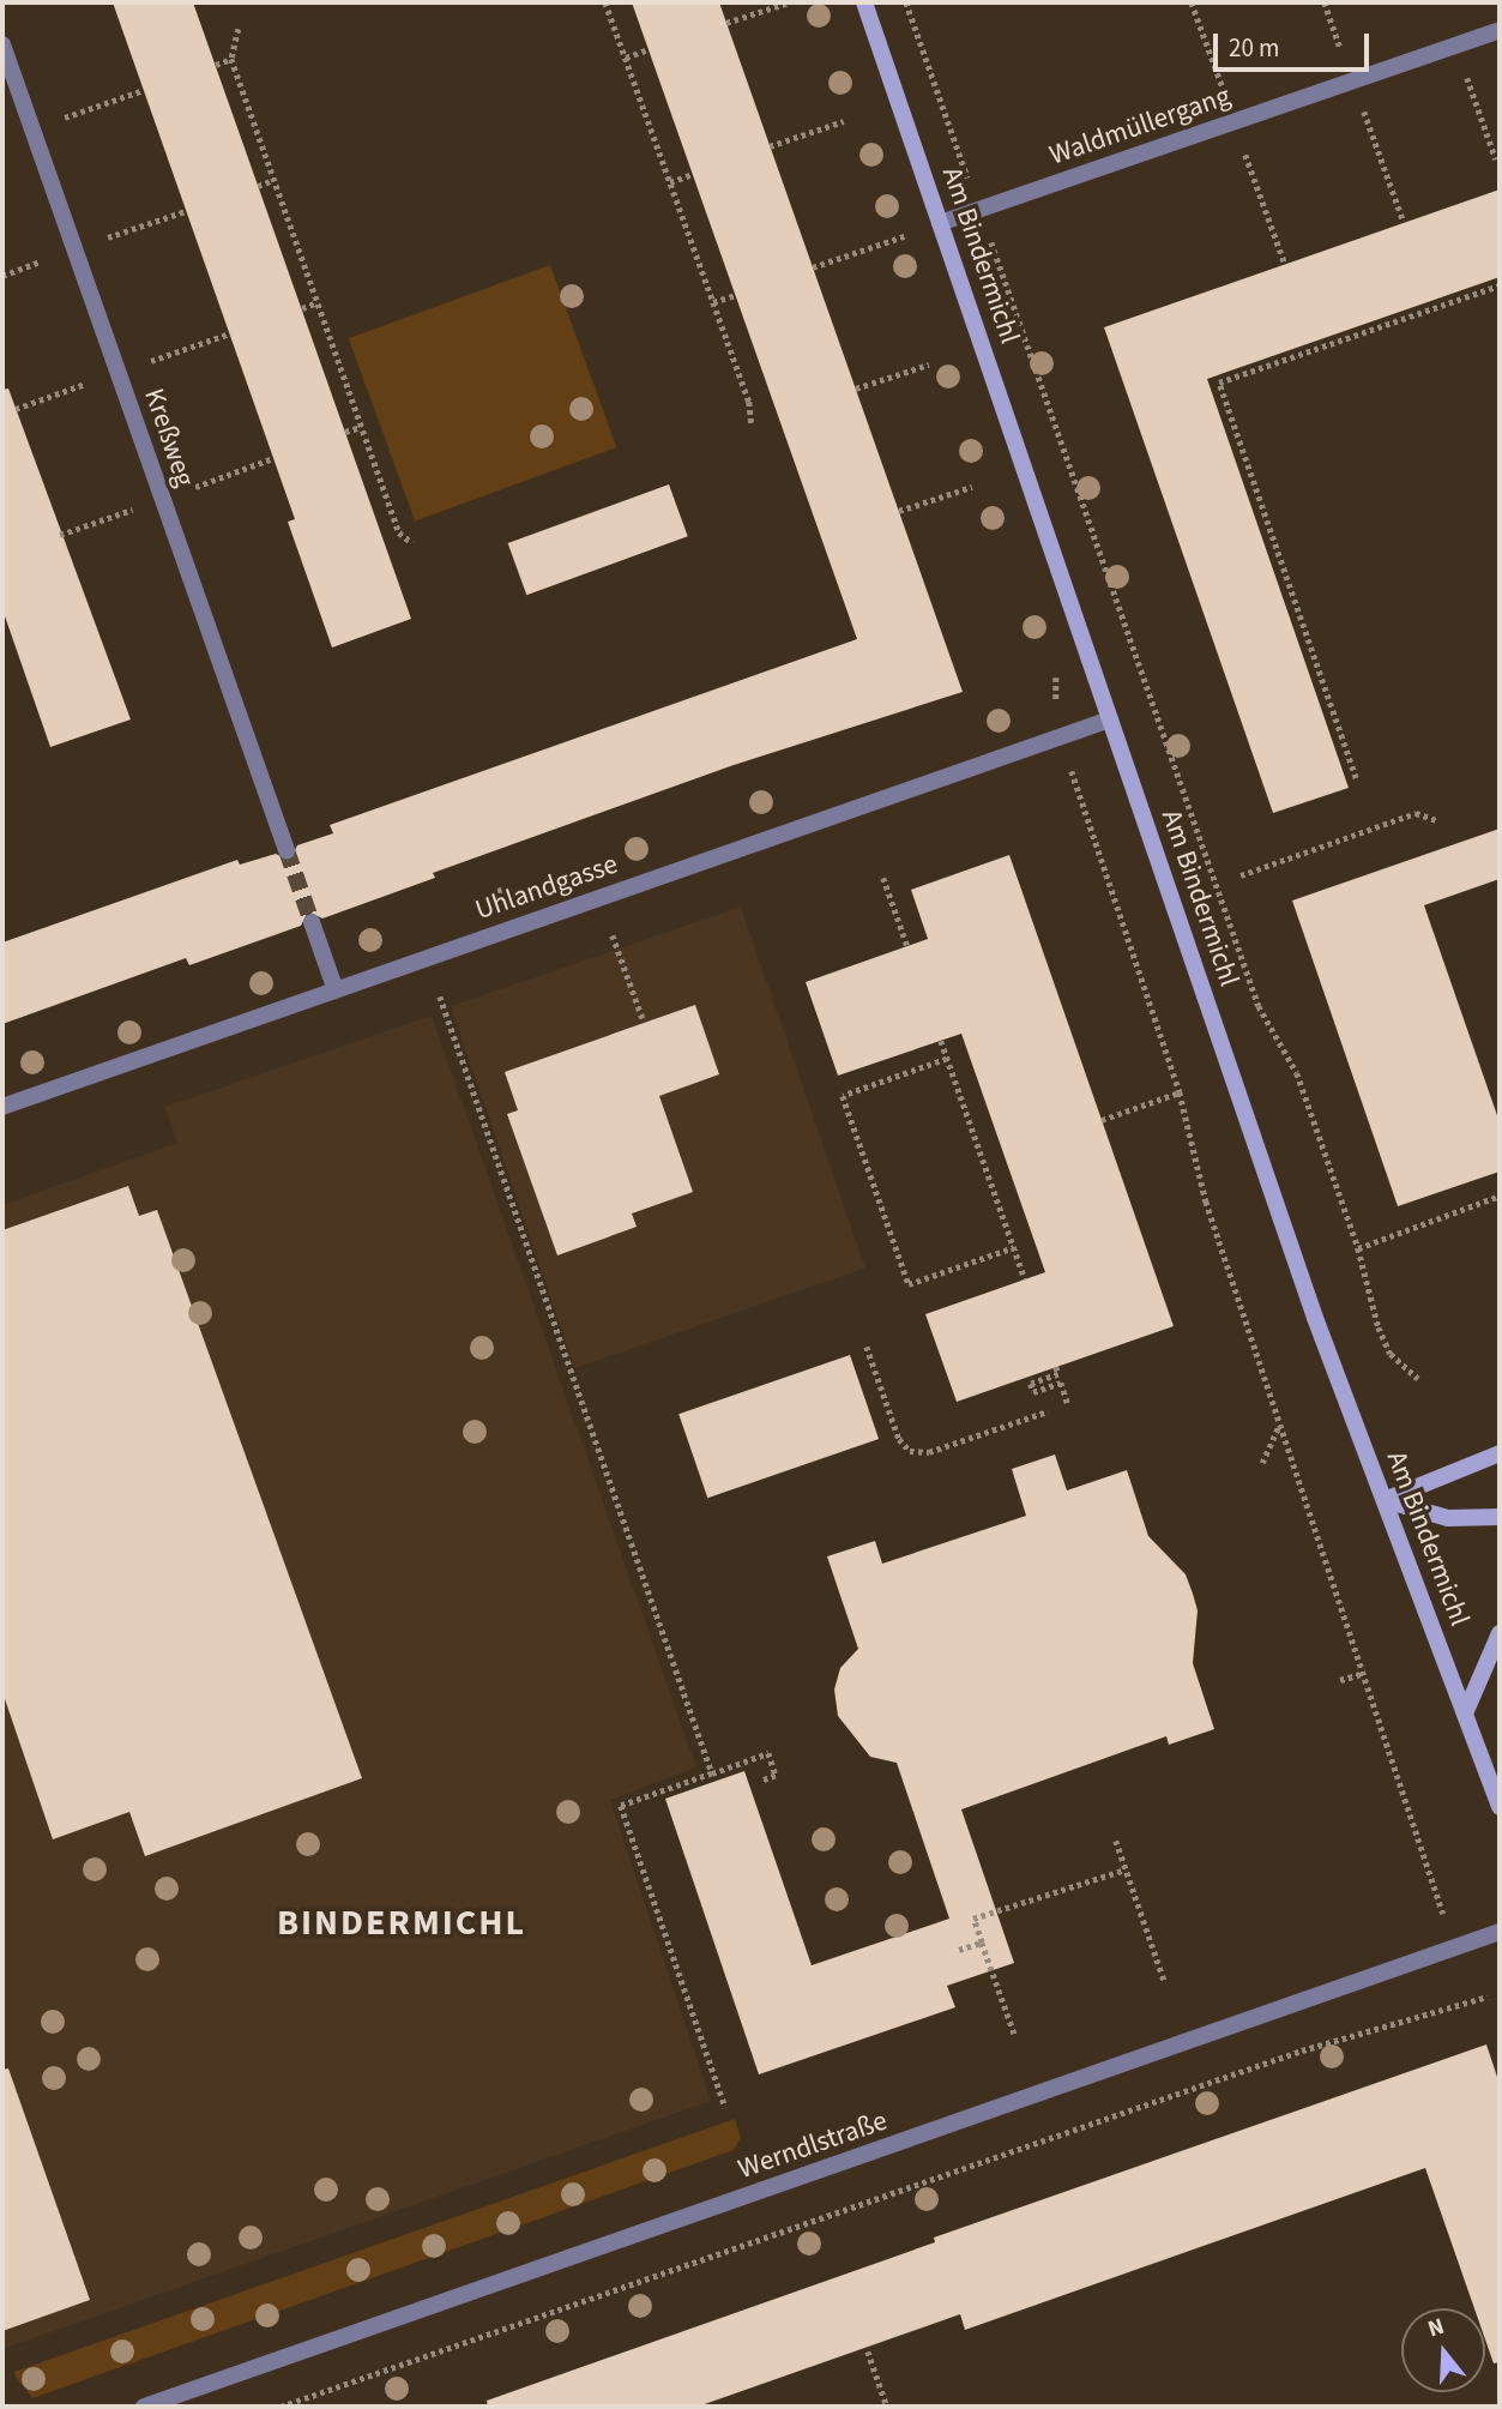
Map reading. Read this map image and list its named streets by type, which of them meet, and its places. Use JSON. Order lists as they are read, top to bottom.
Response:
{
  "streets": {
    "street": [
      "Waldmüllergang",
      "Am Bindermichl",
      "Kreßweg",
      "Uhlandgasse",
      "Werndlstraße"
    ]
  },
  "crossings": [
    ["Waldmüllergang", "Am Bindermichl"],
    ["Am Bindermichl", "Uhlandgasse"]
  ],
  "districts": ["BINDERMICHL"],
  "scale_bar": "20 m",
  "north": "top"
}
